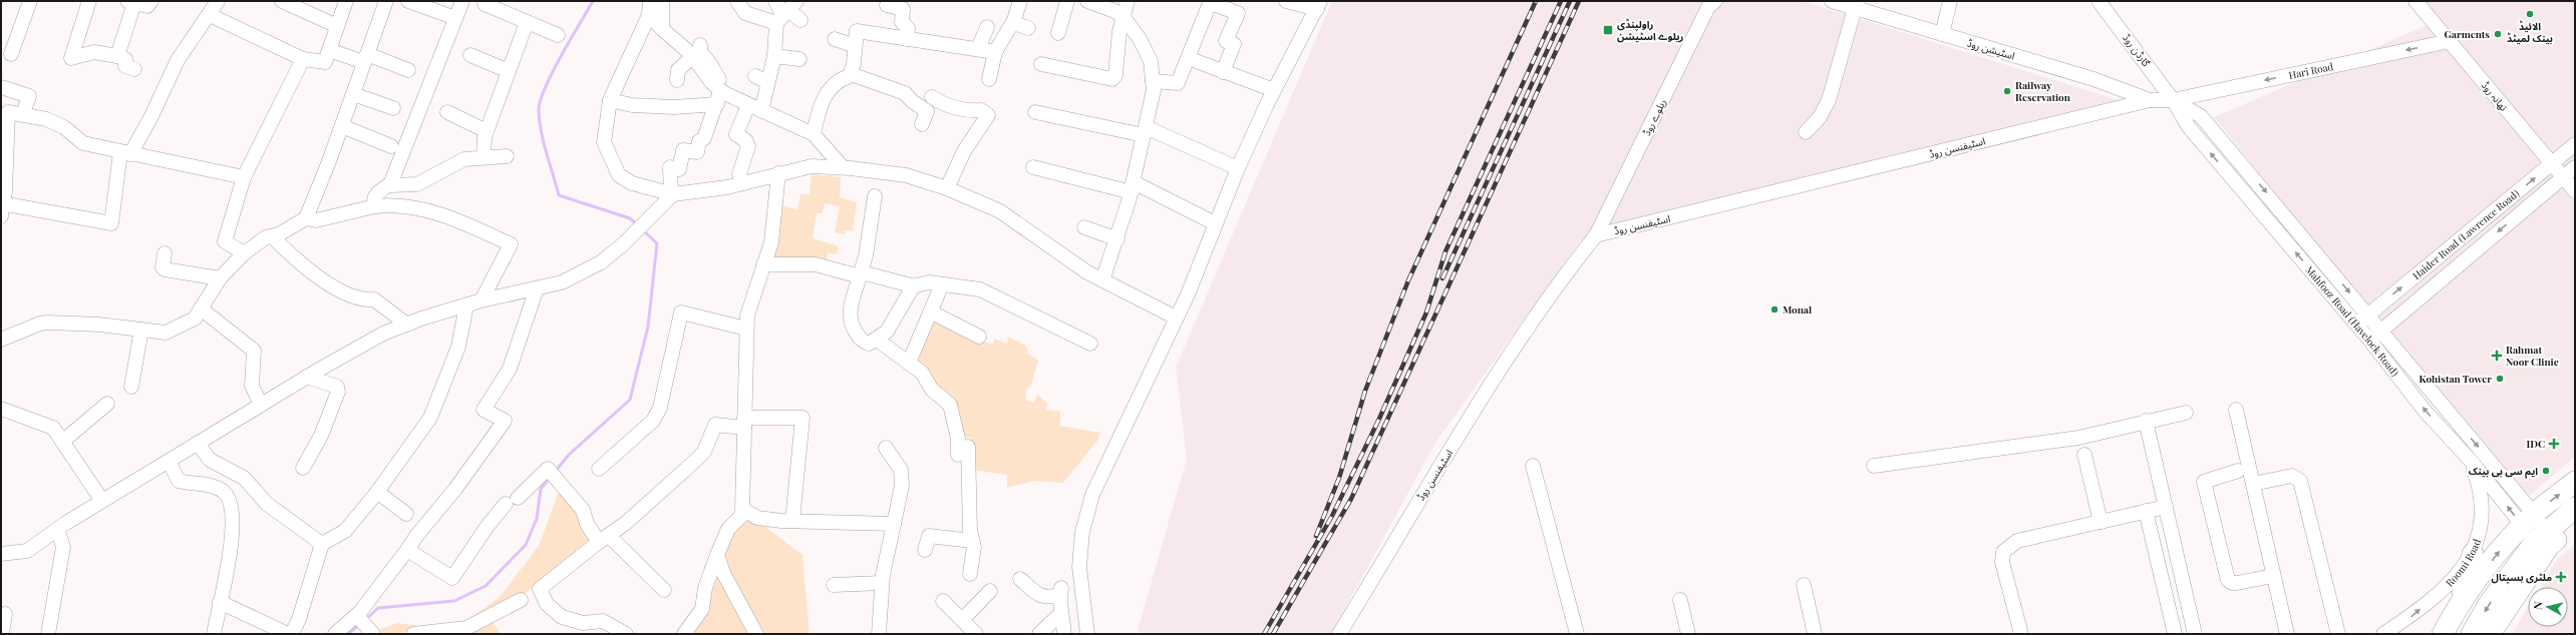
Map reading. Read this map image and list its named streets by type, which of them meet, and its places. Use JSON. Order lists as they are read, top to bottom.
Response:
{
  "streets": {
    "street": [
      "اسٹیشن روڈ",
      "گارڈن روڈ",
      "Hari Road",
      "تھانہ روڈ",
      "ریلوے روڈ",
      "اسٹیفنسن روڈ",
      "Haider Road (Lawrence Road)",
      "Mahfooz Road (Havelock Road)",
      "Roomi Road"
    ]
  },
  "crossings": [
    ["اسٹیشن روڈ", "Hari Road"],
    ["اسٹیشن روڈ", "اسٹیفنسن روڈ"],
    ["گارڈن روڈ", "Hari Road"],
    ["گارڈن روڈ", "Mahfooz Road (Havelock Road)"],
    ["Hari Road", "تھانہ روڈ"],
    ["Hari Road", "اسٹیفنسن روڈ"],
    ["Hari Road", "Mahfooz Road (Havelock Road)"],
    ["تھانہ روڈ", "Haider Road (Lawrence Road)"],
    ["ریلوے روڈ", "اسٹیفنسن روڈ"],
    ["Haider Road (Lawrence Road)", "Mahfooz Road (Havelock Road)"],
    ["Mahfooz Road (Havelock Road)", "Roomi Road"]
  ],
  "one_way": ["Hari Road", "Roomi Road"],
  "places": {
    "other": [
      "الائیڈ بینک لمیٹڈ",
      "Garments",
      "Railway Reservation",
      "Monal",
      "Kohistan Tower",
      "ایم سی بی بینک"
    ],
    "transit": ["راولپنڈی ریلوے اسٹیشن"],
    "health": ["Rahmat Noor Clinic", "IDC", "ملٹری ہسپتال"]
  },
  "north": "left"
}
